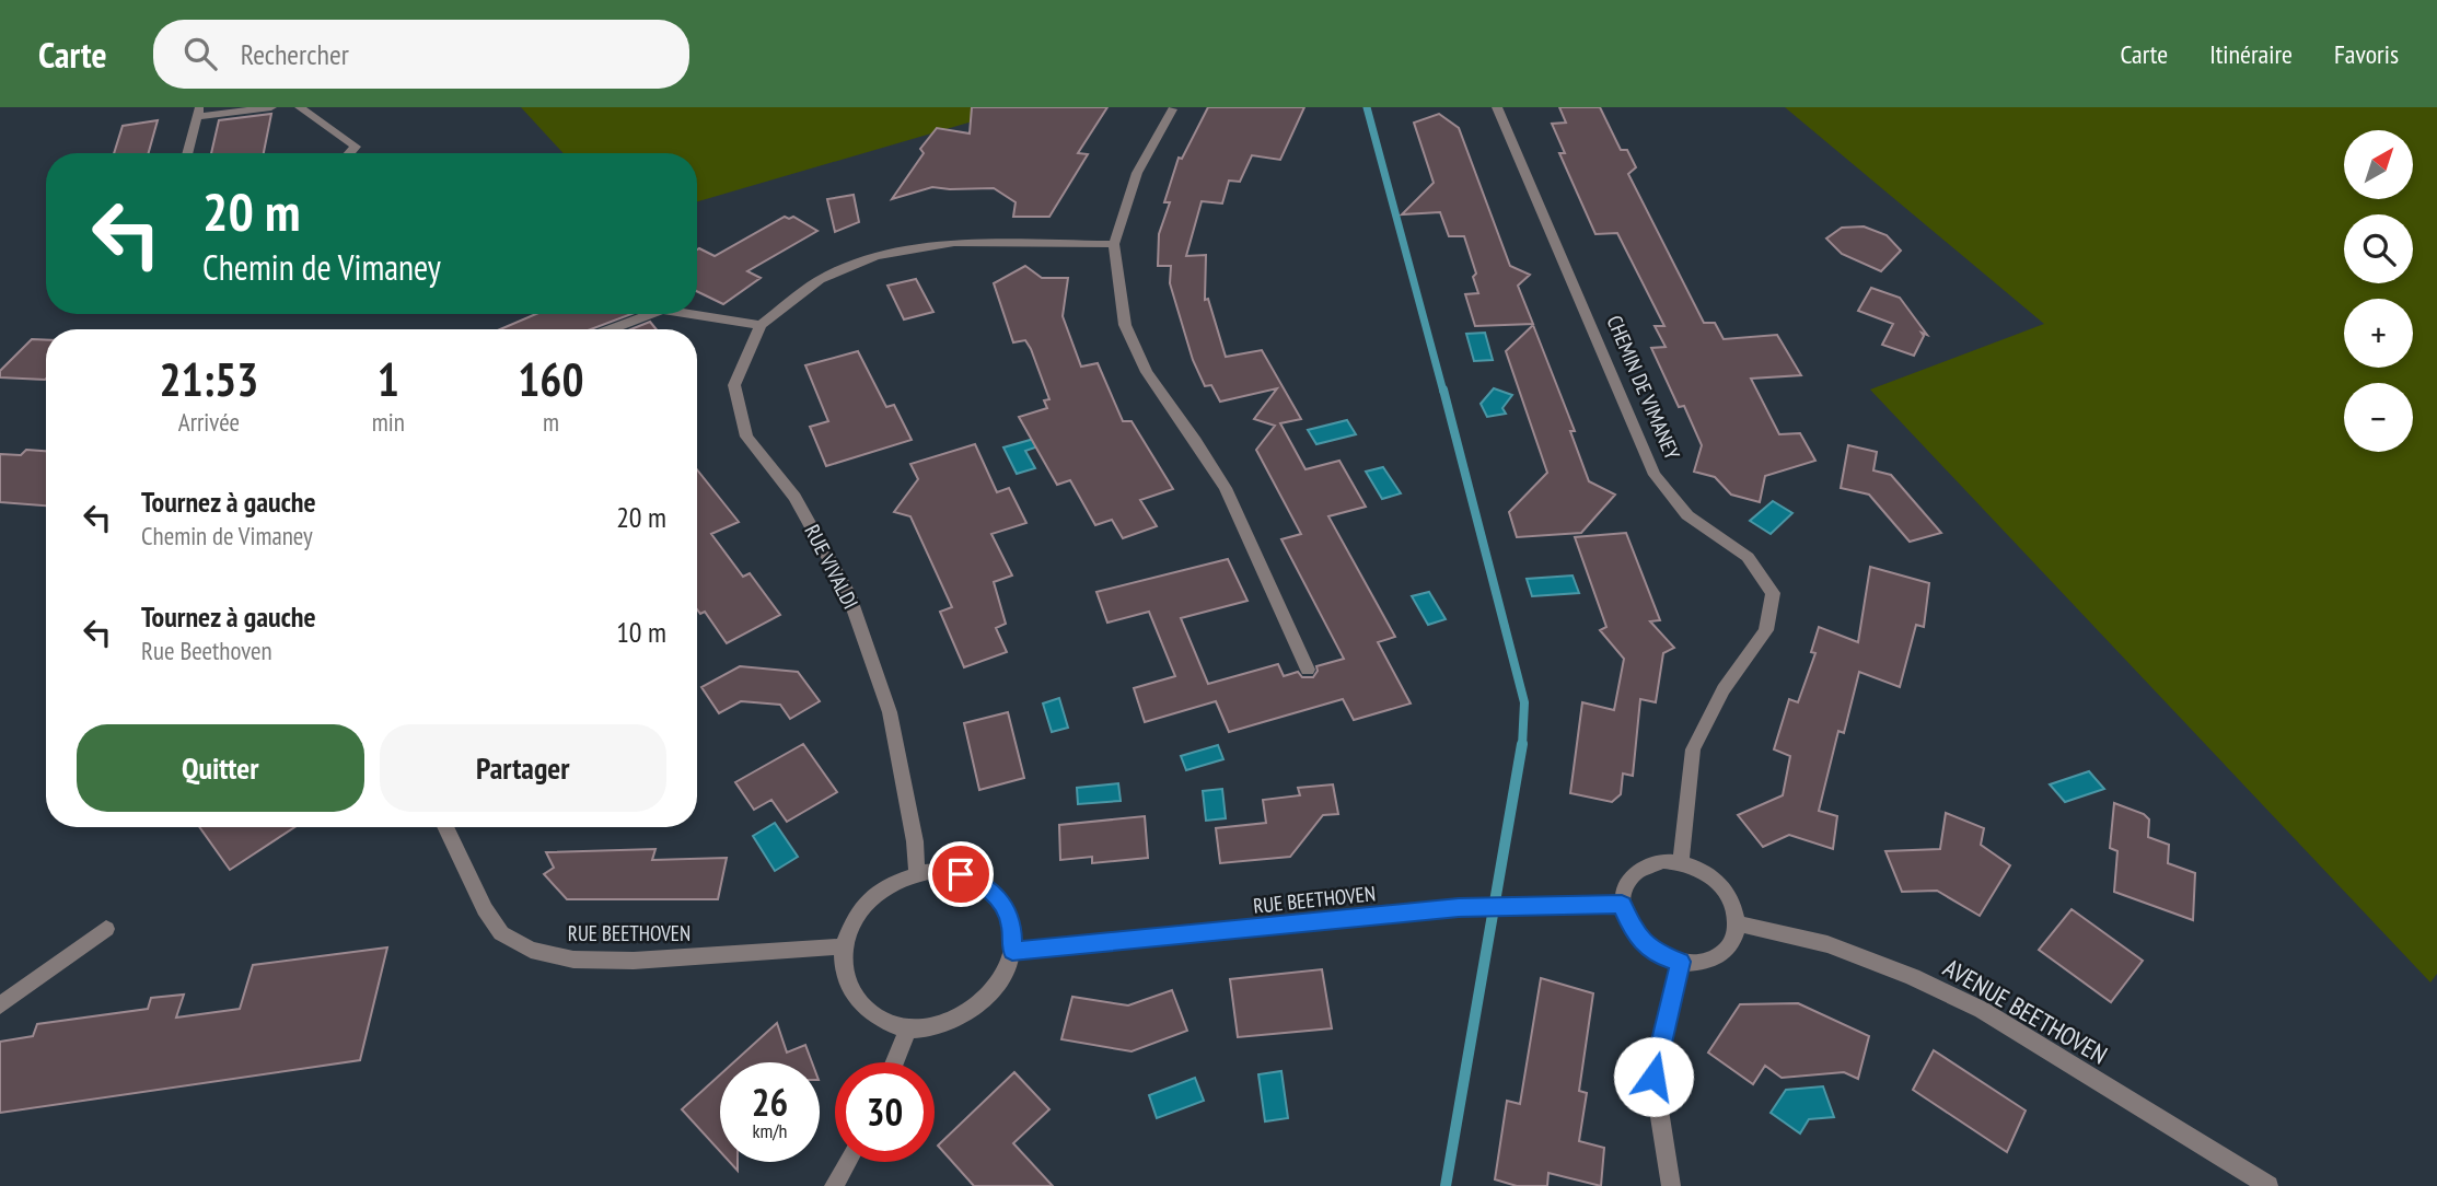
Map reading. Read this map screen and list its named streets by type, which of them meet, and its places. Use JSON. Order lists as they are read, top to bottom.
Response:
{
  "streets": {
    "street": [
      "CHEMIN DE VIMANEY",
      "RUE VIVALDI",
      "RUE BEETHOVEN",
      "AVENUE BEETHOVEN"
    ]
  },
  "crossings": [
    ["CHEMIN DE VIMANEY", "RUE BEETHOVEN"],
    ["CHEMIN DE VIMANEY", "AVENUE BEETHOVEN"],
    ["RUE VIVALDI", "RUE BEETHOVEN"],
    ["RUE BEETHOVEN", "AVENUE BEETHOVEN"]
  ],
  "north": "top right",
  "page": {
    "header": "Carte",
    "search": "Rechercher",
    "nav": ["Carte", "Itinéraire", "Favoris"],
    "map_buttons": ["+", "−"],
    "turn": ["20 m", "Chemin de Vimaney"],
    "eta": [
      "21:53",
      "Arrivée",
      "1",
      "min",
      "160",
      "m"
    ],
    "list": [
      {
        "name": "Tournez à gauche",
        "note": "Chemin de Vimaney",
        "value": "20 m"
      },
      {
        "name": "Tournez à gauche",
        "note": "Rue Beethoven",
        "value": "10 m"
      }
    ],
    "buttons": ["Quitter", "Partager"],
    "speed": "26 km/h",
    "limit": "30"
  }
}
